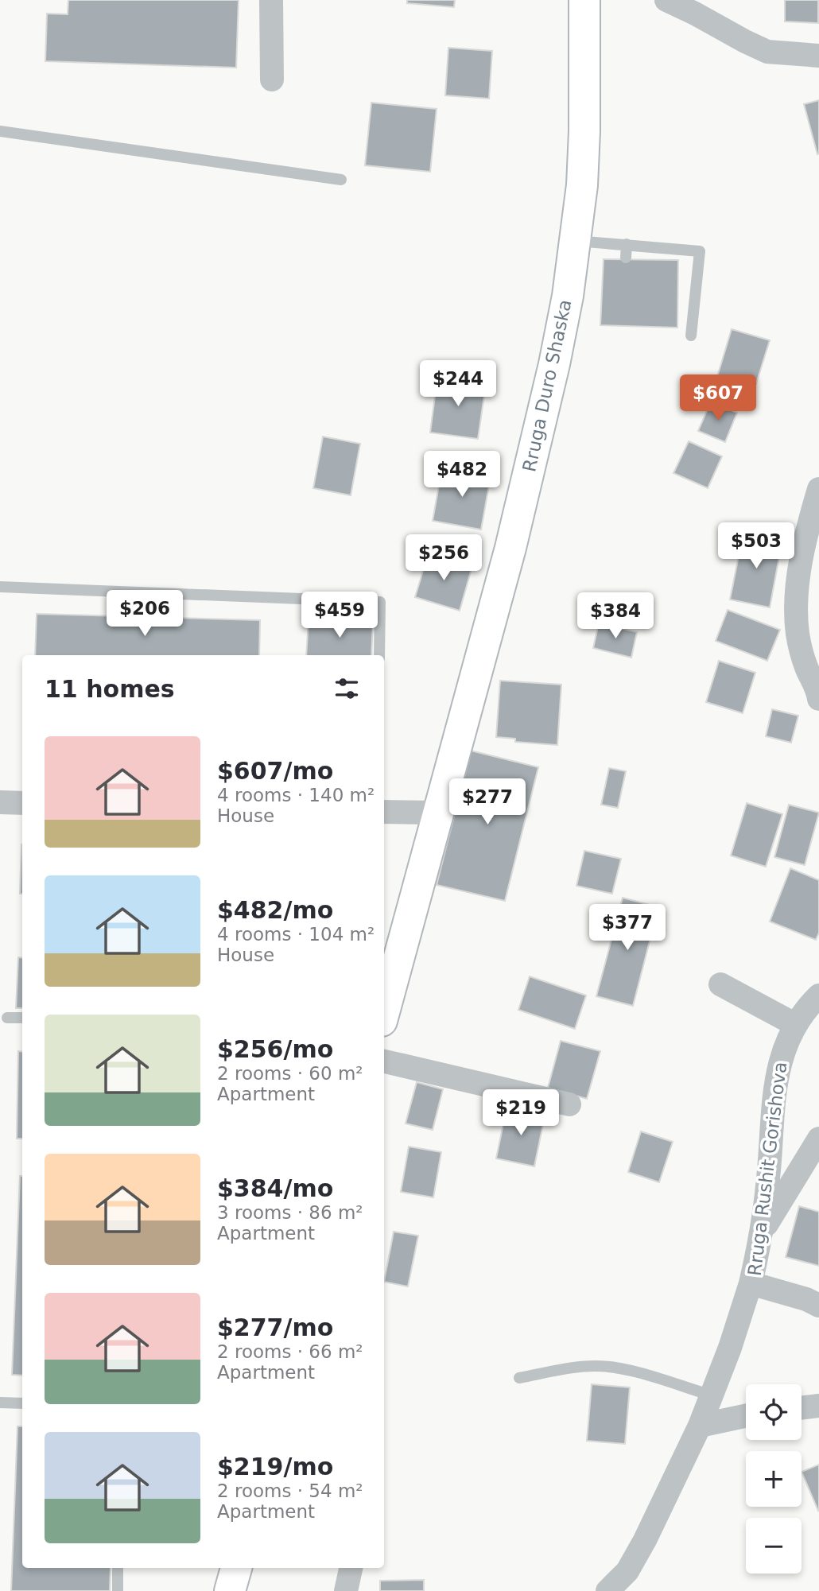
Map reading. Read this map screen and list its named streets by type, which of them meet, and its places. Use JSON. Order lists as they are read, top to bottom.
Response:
{
  "streets": {
    "main road": ["Rruga Duro Shaska"],
    "street": ["Rruga Rushit Gorishova"]
  },
  "page": {
    "price": [
      "$244",
      "$607",
      "$482",
      "$503",
      "$256",
      "$206",
      "$459",
      "$384",
      "$277",
      "$377",
      "$219"
    ],
    "heading": "11 homes",
    "list": [
      {
        "name": "$607/mo",
        "note": "4 rooms · 140 m² · House"
      },
      {
        "name": "$482/mo",
        "note": "4 rooms · 104 m² · House"
      },
      {
        "name": "$256/mo",
        "note": "2 rooms · 60 m² · Apartment"
      },
      {
        "name": "$384/mo",
        "note": "3 rooms · 86 m² · Apartment"
      },
      {
        "name": "$277/mo",
        "note": "2 rooms · 66 m² · Apartment"
      },
      {
        "name": "$219/mo",
        "note": "2 rooms · 54 m² · Apartment"
      }
    ],
    "map_buttons": ["+", "−"]
  }
}
